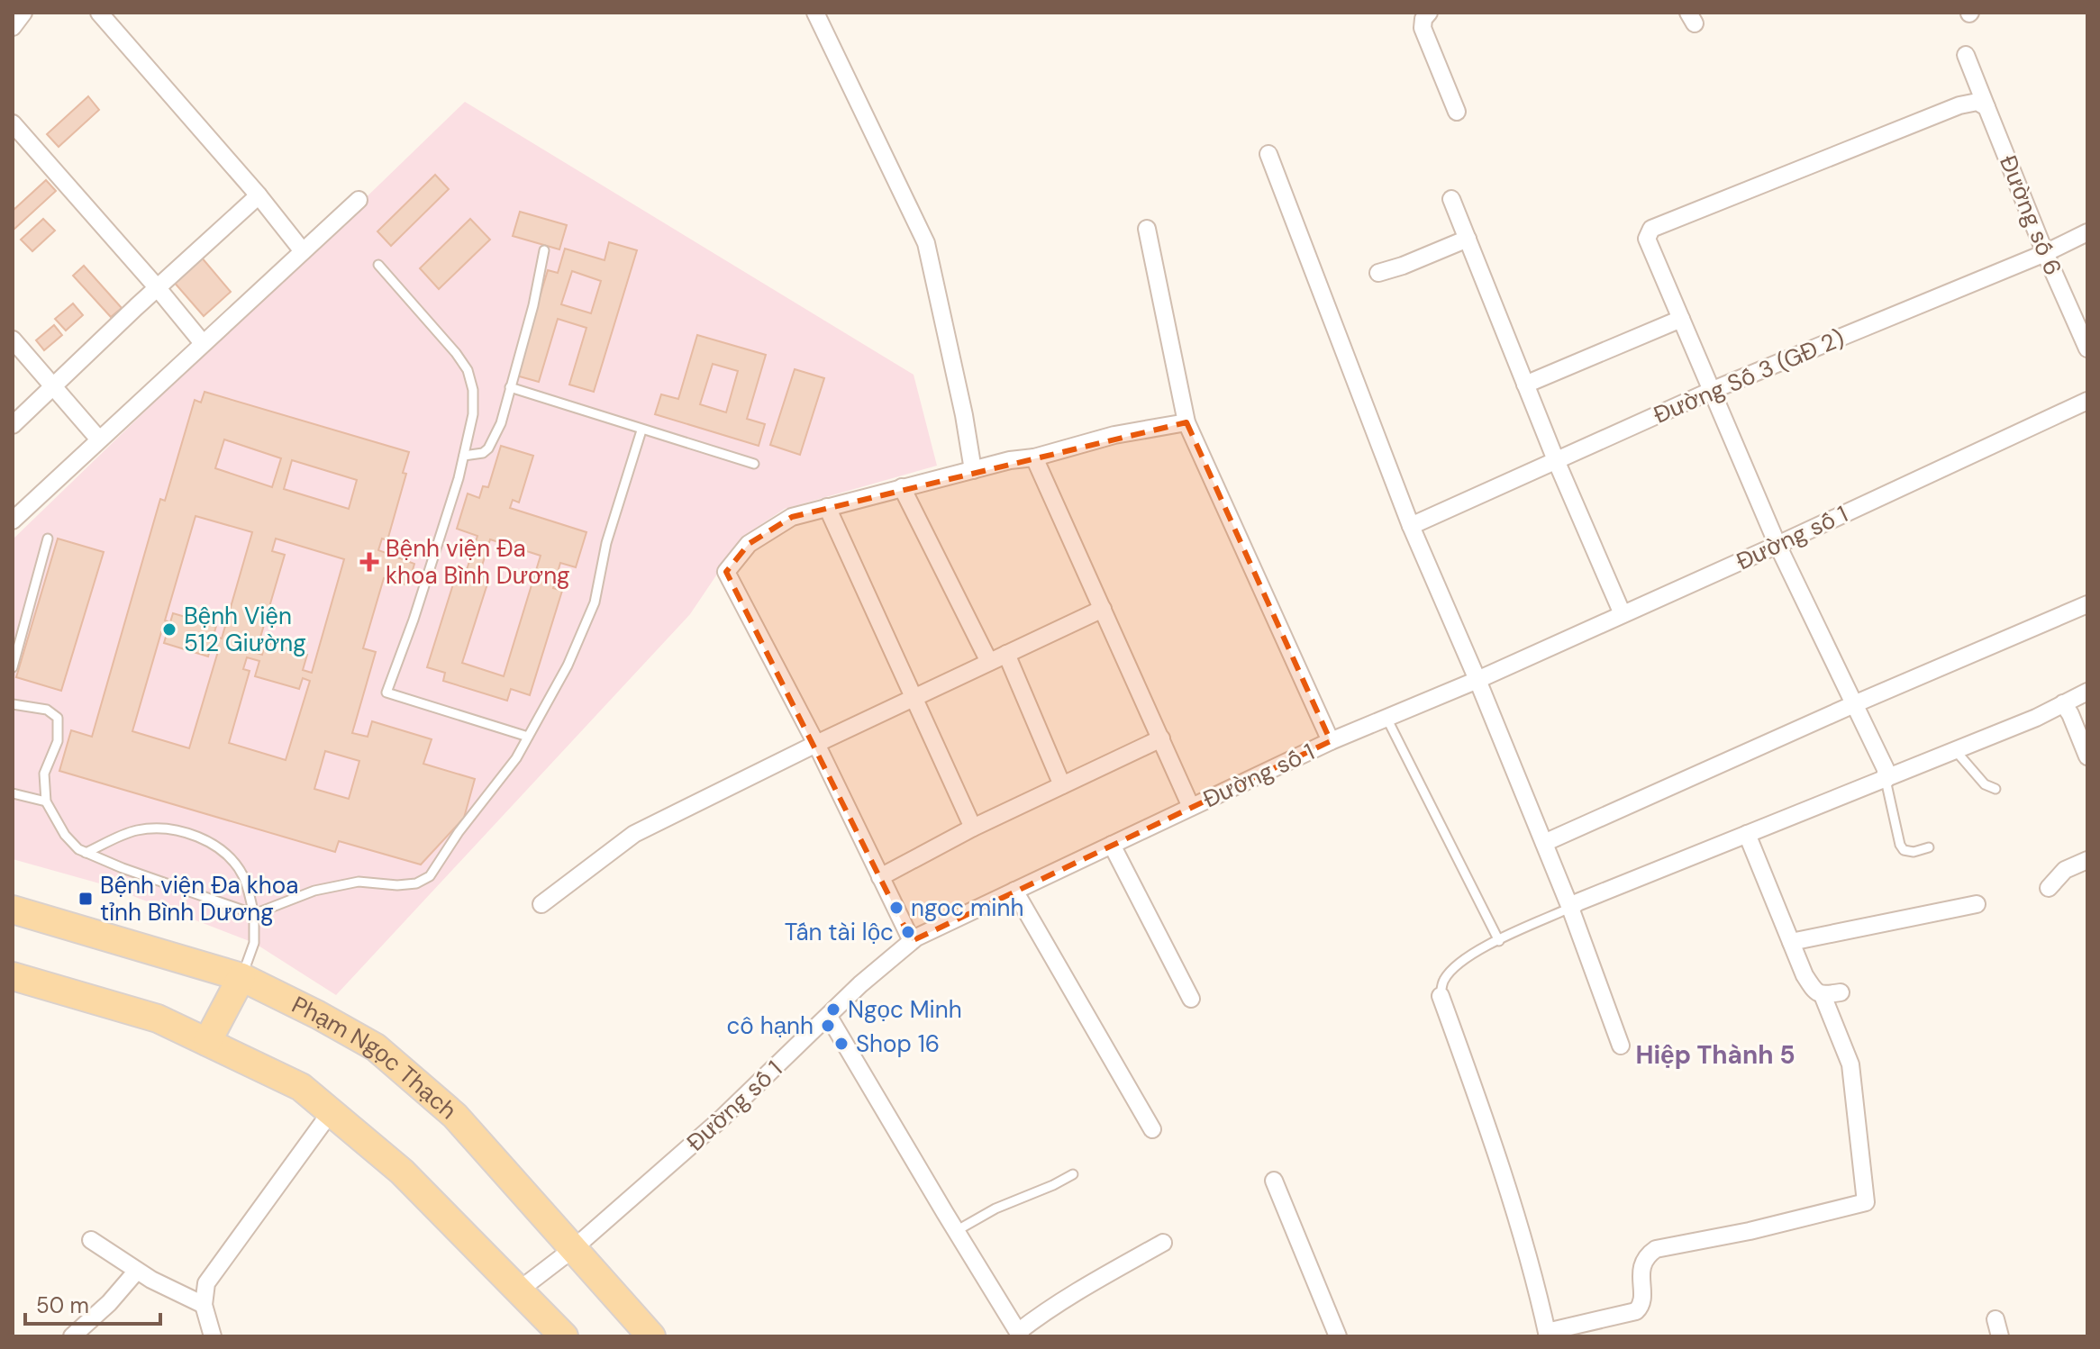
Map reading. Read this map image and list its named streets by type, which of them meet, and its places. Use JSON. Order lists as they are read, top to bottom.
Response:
{
  "streets": {
    "main road": ["Phạm Ngọc Thạch"],
    "street": ["Đường số 6", "Đường Số 3 (GĐ 2)", "Đường số 1"]
  },
  "crossings": [
    ["Đường số 6", "Đường Số 3 (GĐ 2)"],
    ["Đường số 1", "Phạm Ngọc Thạch"]
  ],
  "districts": ["Hiệp Thành 5"],
  "places": {
    "health": ["Bệnh viện Đa khoa Bình Dương"],
    "other": [
      "Bệnh Viện 512 Giường",
      "ngoc minh",
      "Tấn tài lộc",
      "Ngọc Minh",
      "cô hạnh",
      "Shop 16"
    ],
    "transit": ["Bệnh viện Đa khoa tỉnh Bình Dương"]
  },
  "scale_bar": "50 m"
}
